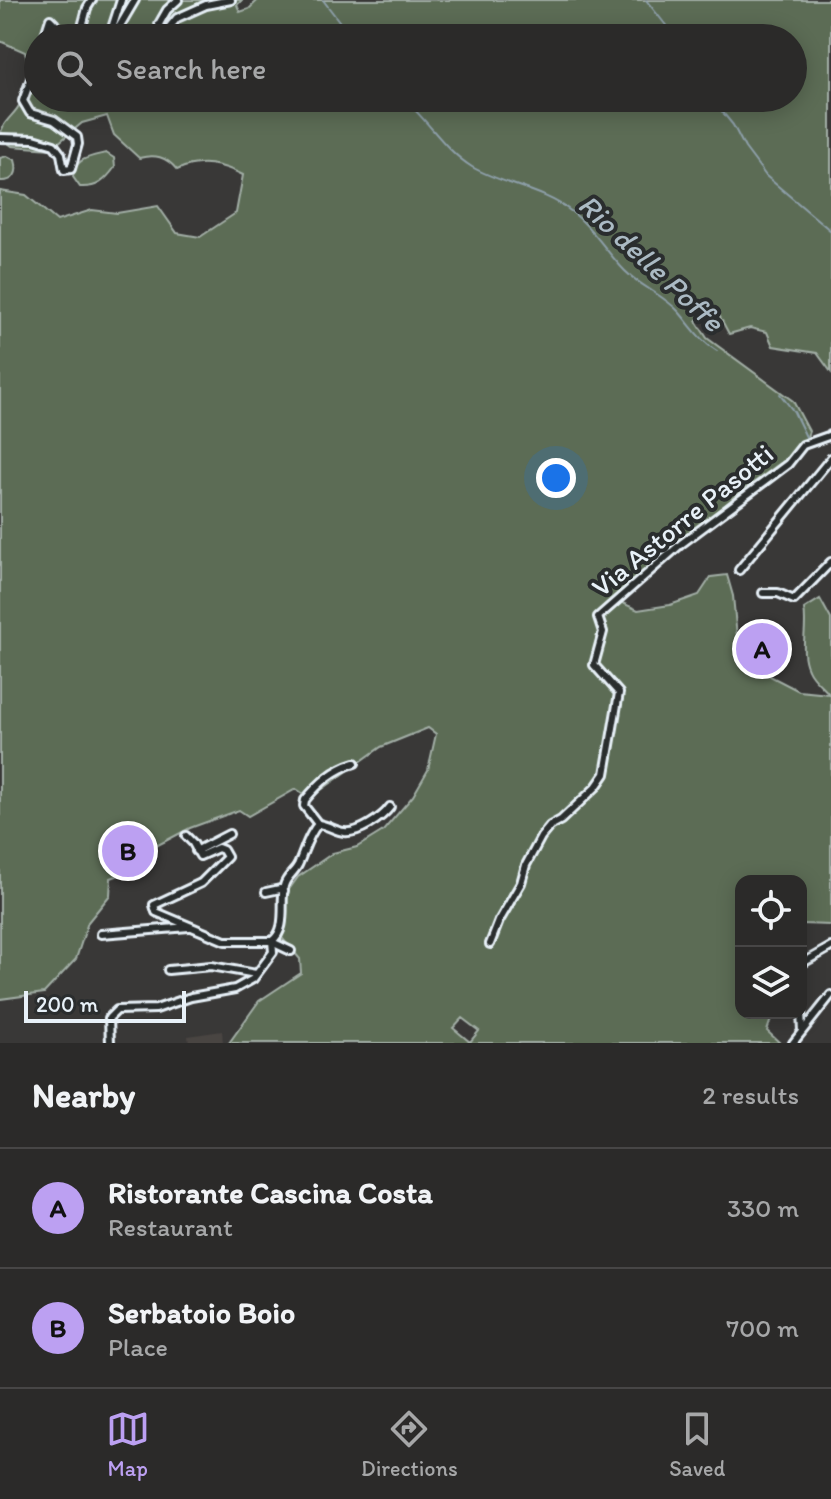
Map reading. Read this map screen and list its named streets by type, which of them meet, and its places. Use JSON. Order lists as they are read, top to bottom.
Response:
{
  "streets": {
    "street": ["Via Astorre Pasotti"]
  },
  "water": ["Rio delle Poffe"],
  "scale_bar": "200 m",
  "page": {
    "search": "Search here",
    "pins": ["A", "B"],
    "scale": "200 m",
    "heading": ["Nearby", "2 results"],
    "list": [
      {
        "mark": "A",
        "name": "Ristorante Cascina Costa",
        "note": "Restaurant",
        "value": "330 m"
      },
      {
        "mark": "B",
        "name": "Serbatoio Boio",
        "note": "Place",
        "value": "700 m"
      }
    ],
    "nav": ["Map", "Directions", "Saved"]
  }
}
